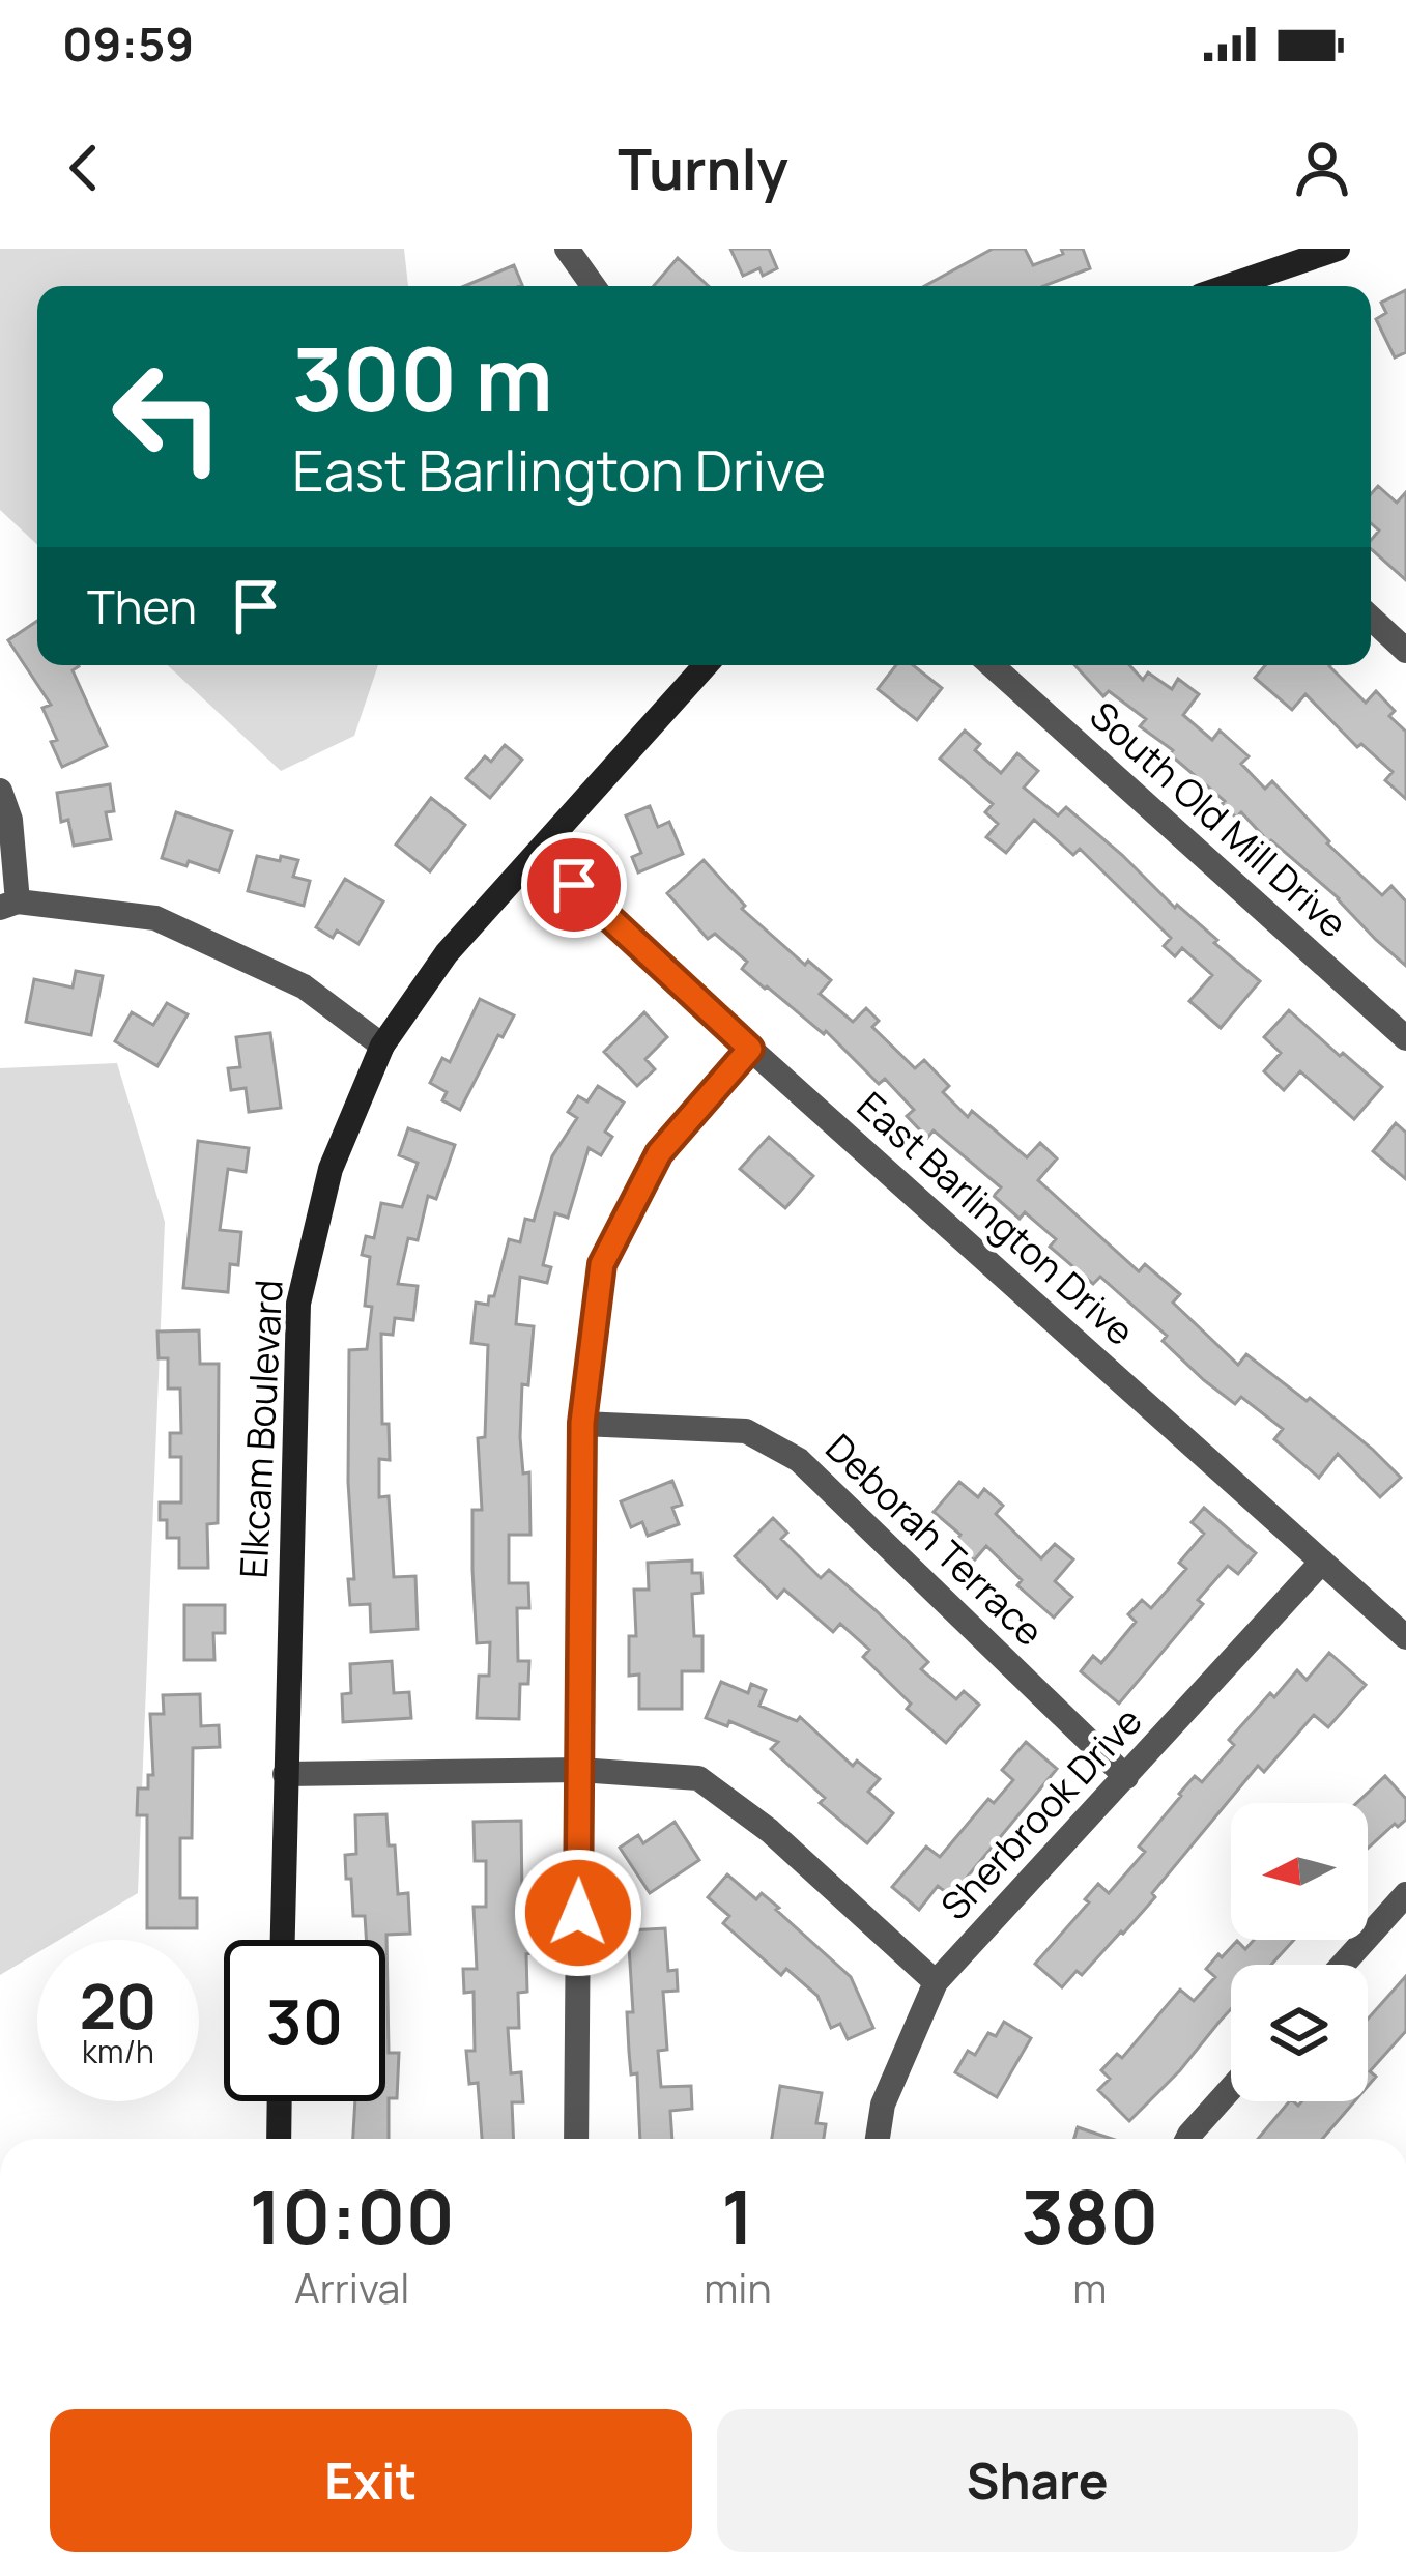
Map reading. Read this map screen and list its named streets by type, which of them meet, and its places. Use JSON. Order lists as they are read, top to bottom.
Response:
{
  "streets": {
    "street": [
      "South Old Mill Drive",
      "East Barlington Drive",
      "Elkcam Boulevard",
      "Deborah Terrace",
      "Sherbrook Drive"
    ]
  },
  "crossings": [
    ["East Barlington Drive", "Elkcam Boulevard"],
    ["East Barlington Drive", "Sherbrook Drive"],
    ["Deborah Terrace", "Sherbrook Drive"]
  ],
  "north": "left",
  "page": {
    "status": "09:59",
    "header": "Turnly",
    "turn": ["300 m", "East Barlington Drive"],
    "then": "Then",
    "speed": "20 km/h",
    "limit": "30",
    "eta": [
      "10:00",
      "Arrival",
      "1",
      "min",
      "380",
      "m"
    ],
    "buttons": ["Exit", "Share"]
  }
}
